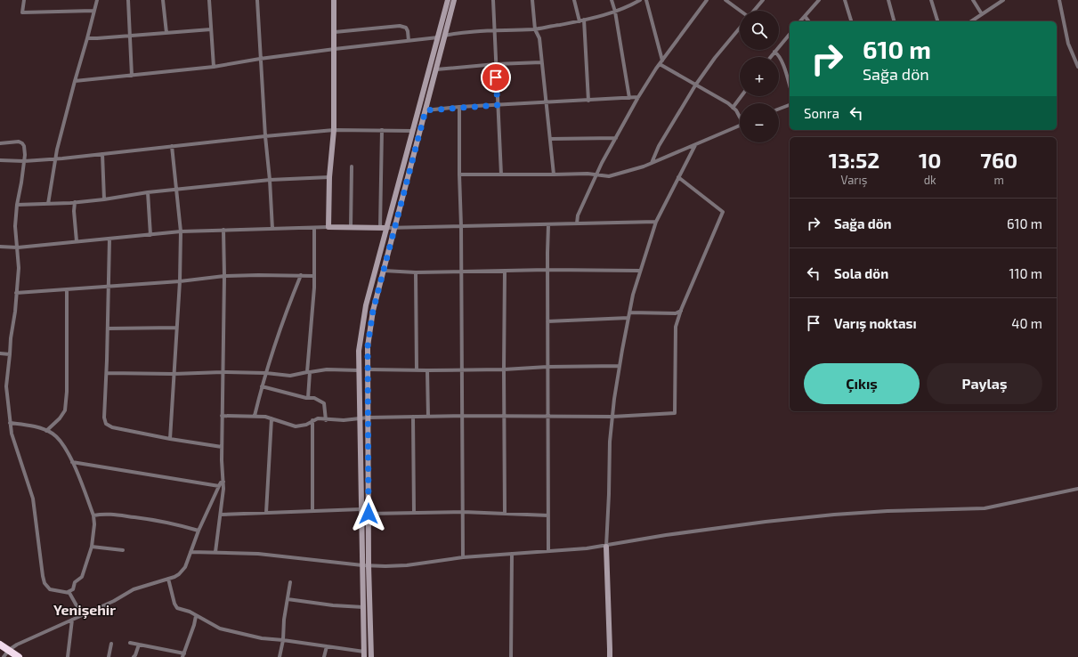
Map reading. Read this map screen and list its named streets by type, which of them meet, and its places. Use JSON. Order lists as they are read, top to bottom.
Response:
{
  "districts": ["Yenişehir"],
  "page": {
    "map_buttons": ["+", "−"],
    "turn": ["610 m", "Sağa dön"],
    "then": "Sonra",
    "eta": [
      "13:52",
      "Varış",
      "10",
      "dk",
      "760",
      "m"
    ],
    "list": [
      {
        "name": "Sağa dön",
        "value": "610 m"
      },
      {
        "name": "Sola dön",
        "value": "110 m"
      },
      {
        "name": "Varış noktası",
        "value": "40 m"
      }
    ],
    "buttons": ["Çıkış", "Paylaş"]
  }
}
